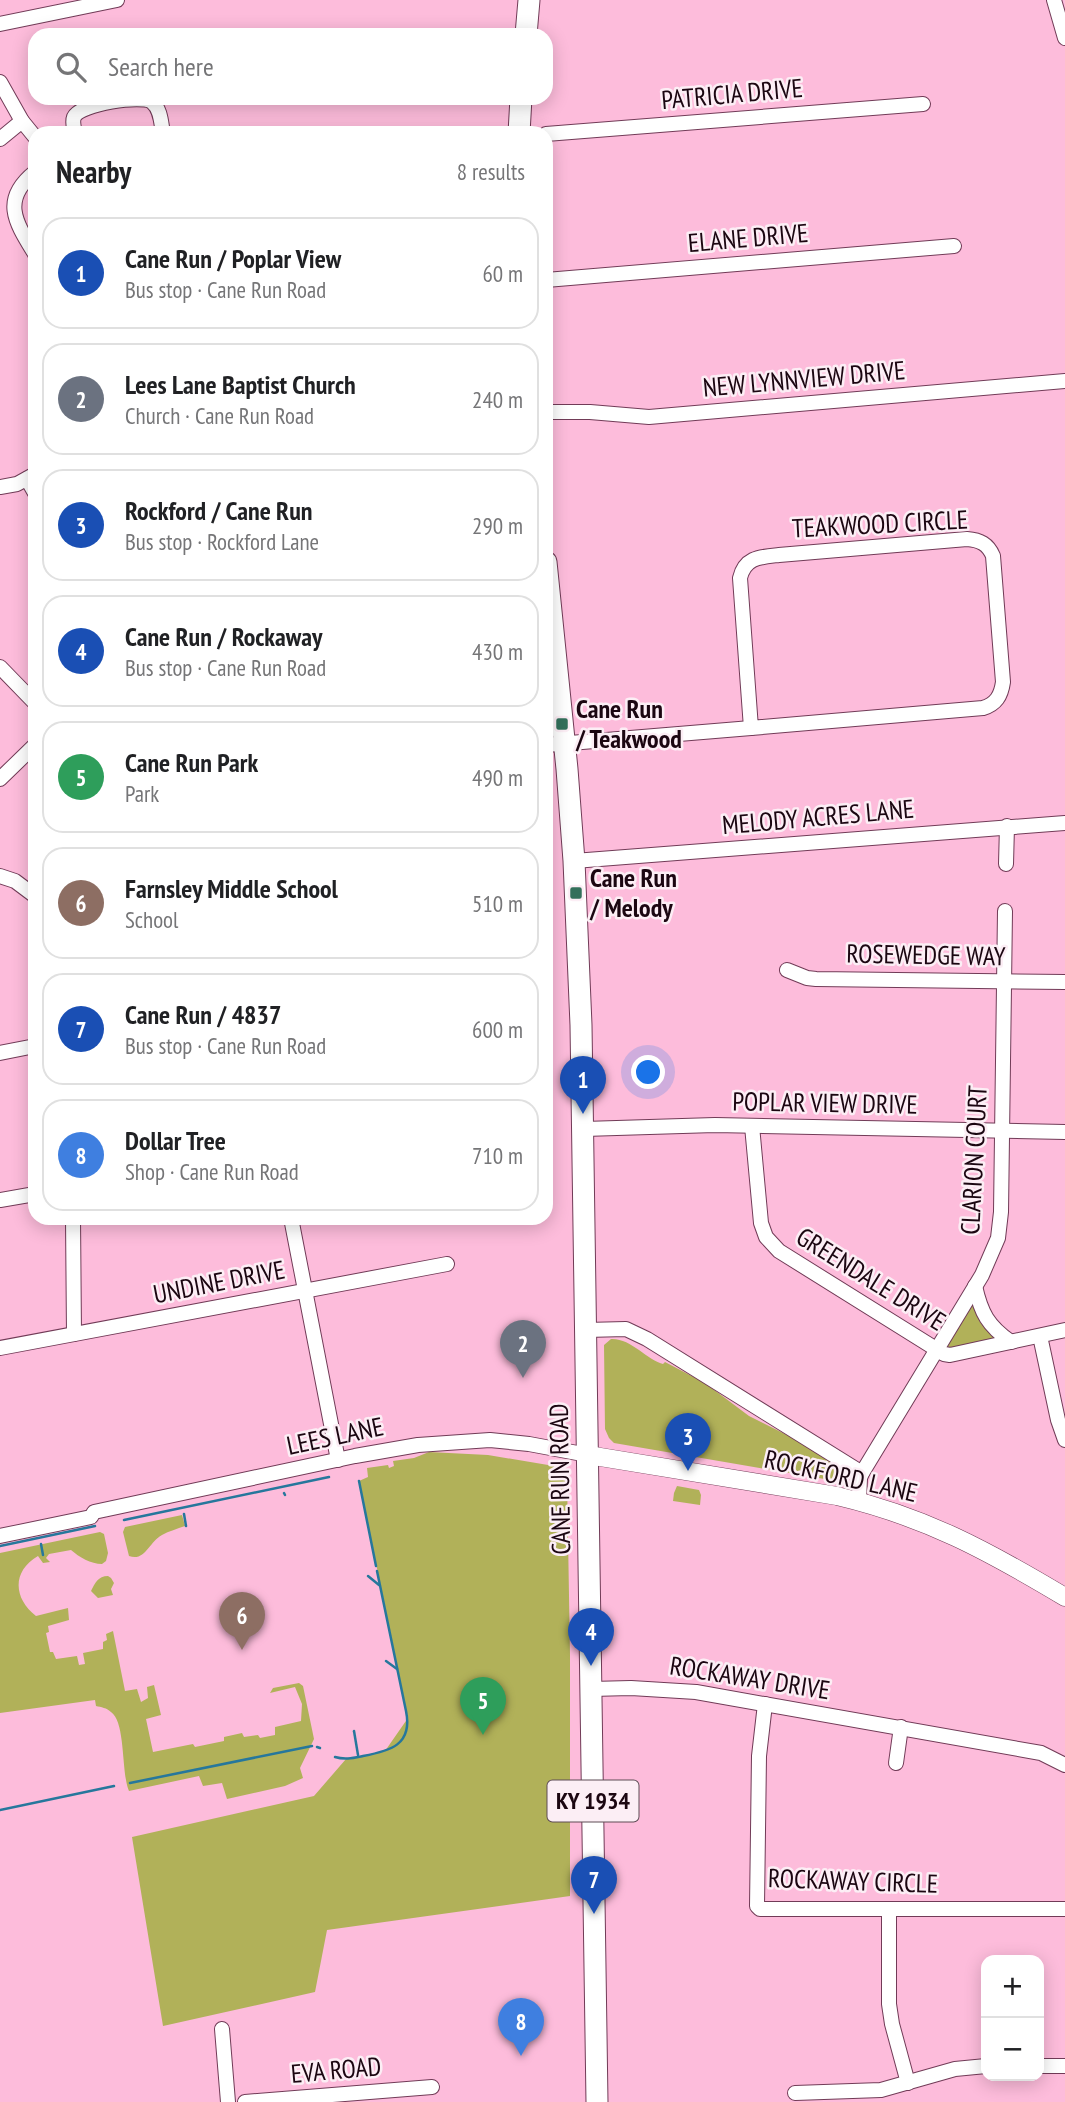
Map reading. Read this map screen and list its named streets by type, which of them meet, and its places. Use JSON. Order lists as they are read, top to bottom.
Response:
{
  "streets": {
    "highway": ["CANE RUN ROAD", "KY 1934"],
    "main road": ["ROCKFORD LANE"],
    "street": [
      "PATRICIA DRIVE",
      "ELANE DRIVE",
      "NEW LYNNVIEW DRIVE",
      "TEAKWOOD CIRCLE",
      "MELODY ACRES LANE",
      "ROSEWEDGE WAY",
      "POPLAR VIEW DRIVE",
      "CLARION COURT",
      "GREENDALE DRIVE",
      "UNDINE DRIVE",
      "LEES LANE",
      "ROCKAWAY DRIVE",
      "ROCKAWAY CIRCLE",
      "EVA ROAD"
    ]
  },
  "crossings": [
    ["TEAKWOOD CIRCLE", "CANE RUN ROAD"],
    ["MELODY ACRES LANE", "CANE RUN ROAD"],
    ["ROSEWEDGE WAY", "CLARION COURT"],
    ["POPLAR VIEW DRIVE", "CLARION COURT"],
    ["POPLAR VIEW DRIVE", "GREENDALE DRIVE"],
    ["POPLAR VIEW DRIVE", "CANE RUN ROAD"],
    ["CLARION COURT", "GREENDALE DRIVE"],
    ["CLARION COURT", "ROCKFORD LANE"],
    ["LEES LANE", "ROCKFORD LANE"],
    ["LEES LANE", "CANE RUN ROAD"],
    ["ROCKFORD LANE", "CANE RUN ROAD"],
    ["CANE RUN ROAD", "ROCKAWAY DRIVE"],
    ["ROCKAWAY DRIVE", "ROCKAWAY CIRCLE"]
  ],
  "places": {
    "transit": ["Cane Run / Teakwood", "Cane Run / Melody"]
  },
  "page": {
    "search": "Search here",
    "heading": ["Nearby", "8 results"],
    "list": [
      {
        "mark": "1",
        "name": "Cane Run / Poplar View",
        "note": "Bus stop · Cane Run Road",
        "value": "60 m"
      },
      {
        "mark": "2",
        "name": "Lees Lane Baptist Church",
        "note": "Church · Cane Run Road",
        "value": "240 m"
      },
      {
        "mark": "3",
        "name": "Rockford / Cane Run",
        "note": "Bus stop · Rockford Lane",
        "value": "290 m"
      },
      {
        "mark": "4",
        "name": "Cane Run / Rockaway",
        "note": "Bus stop · Cane Run Road",
        "value": "430 m"
      },
      {
        "mark": "5",
        "name": "Cane Run Park",
        "note": "Park",
        "value": "490 m"
      },
      {
        "mark": "6",
        "name": "Farnsley Middle School",
        "note": "School",
        "value": "510 m"
      },
      {
        "mark": "7",
        "name": "Cane Run / 4837",
        "note": "Bus stop · Cane Run Road",
        "value": "600 m"
      },
      {
        "mark": "8",
        "name": "Dollar Tree",
        "note": "Shop · Cane Run Road",
        "value": "710 m"
      }
    ],
    "pins": [
      "1",
      "2",
      "3",
      "6",
      "4",
      "5",
      "7",
      "8"
    ],
    "map_buttons": ["+", "−"]
  }
}
